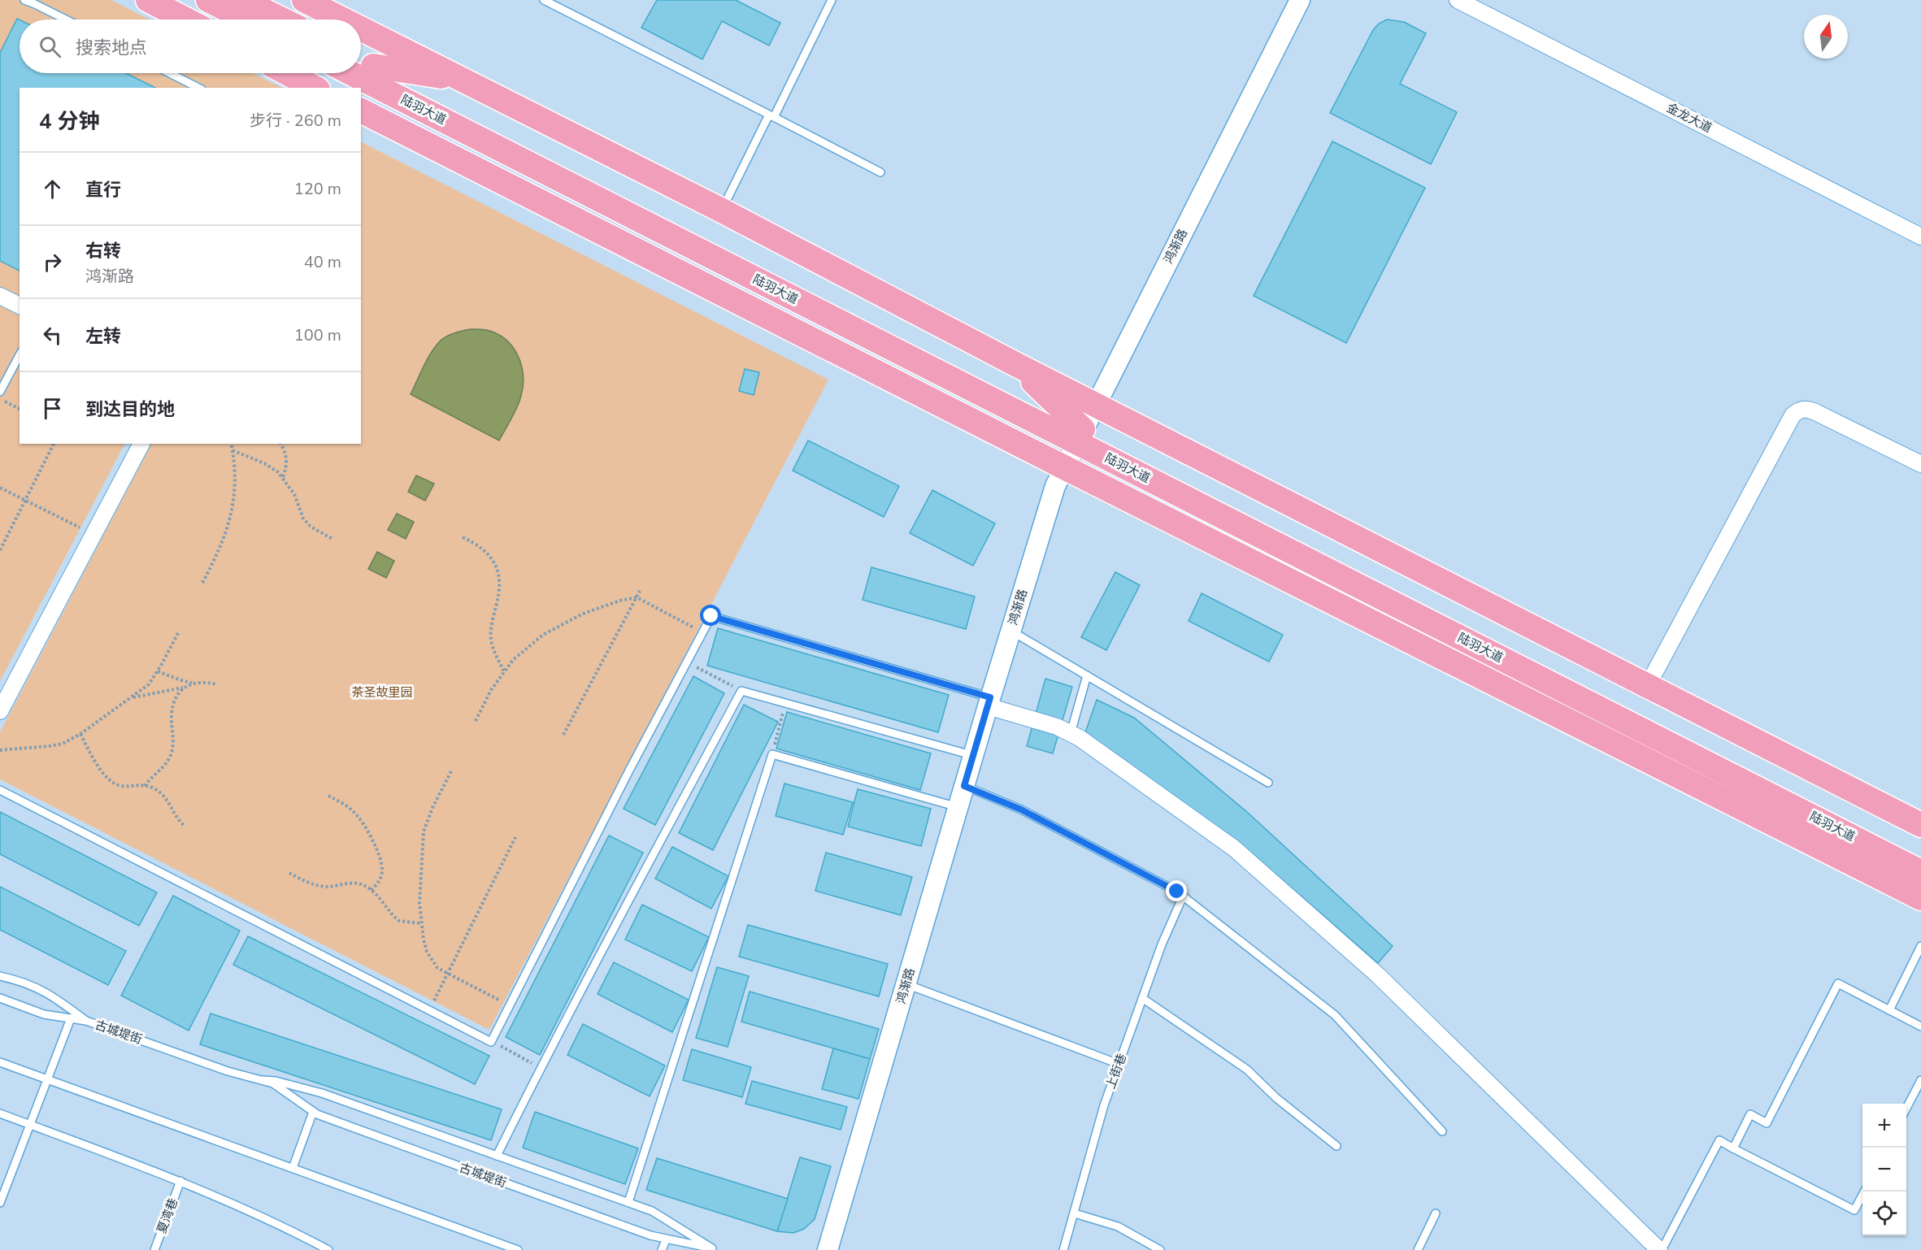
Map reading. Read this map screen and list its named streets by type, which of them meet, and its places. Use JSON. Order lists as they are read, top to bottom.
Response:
{
  "streets": {
    "main road": ["陆羽大道"],
    "street": ["金龙大道", "鸿渐路"],
    "lane": ["古城堤街", "上街巷", "夏湾巷"]
  },
  "crossings": [
    ["陆羽大道", "鸿渐路"]
  ],
  "parks": ["茶圣故里园"],
  "north": "top",
  "page": {
    "search": "搜索地点",
    "heading": ["4 分钟", "步行 · 260 m"],
    "list": [
      ["直行", "120 m"],
      ["右转", "鸿渐路", "40 m"],
      ["左转", "100 m"],
      "到达目的地"
    ],
    "map_buttons": ["+", "−"]
  }
}
